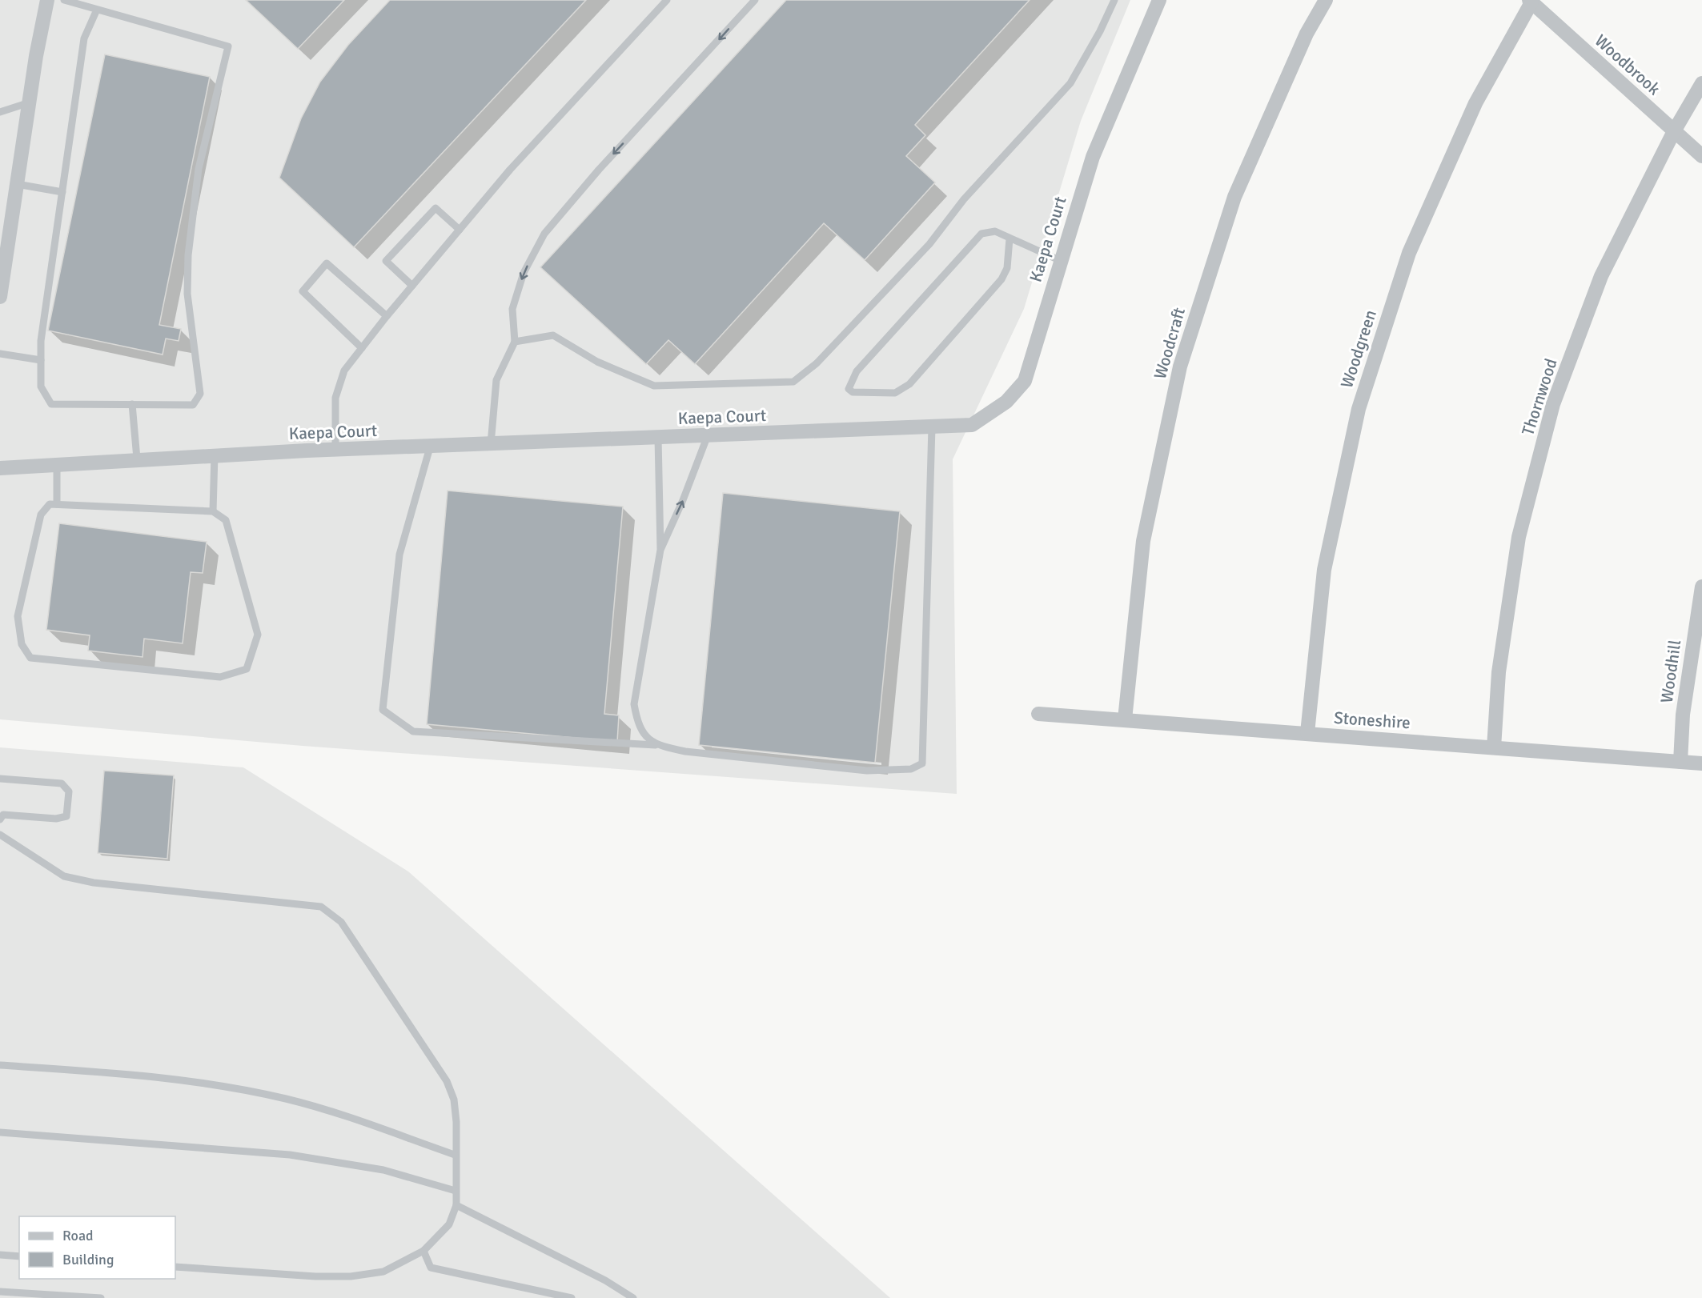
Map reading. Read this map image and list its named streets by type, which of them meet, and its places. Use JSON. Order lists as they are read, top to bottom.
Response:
{
  "streets": {
    "street": [
      "Woodbrook",
      "Kaepa Court",
      "Woodcraft",
      "Woodgreen",
      "Thornwood",
      "Woodhill",
      "Stoneshire"
    ]
  },
  "crossings": [
    ["Woodbrook", "Woodgreen"],
    ["Woodbrook", "Thornwood"],
    ["Woodcraft", "Stoneshire"],
    ["Woodgreen", "Stoneshire"],
    ["Thornwood", "Stoneshire"],
    ["Woodhill", "Stoneshire"]
  ],
  "legend": ["Road", "Building"]
}
